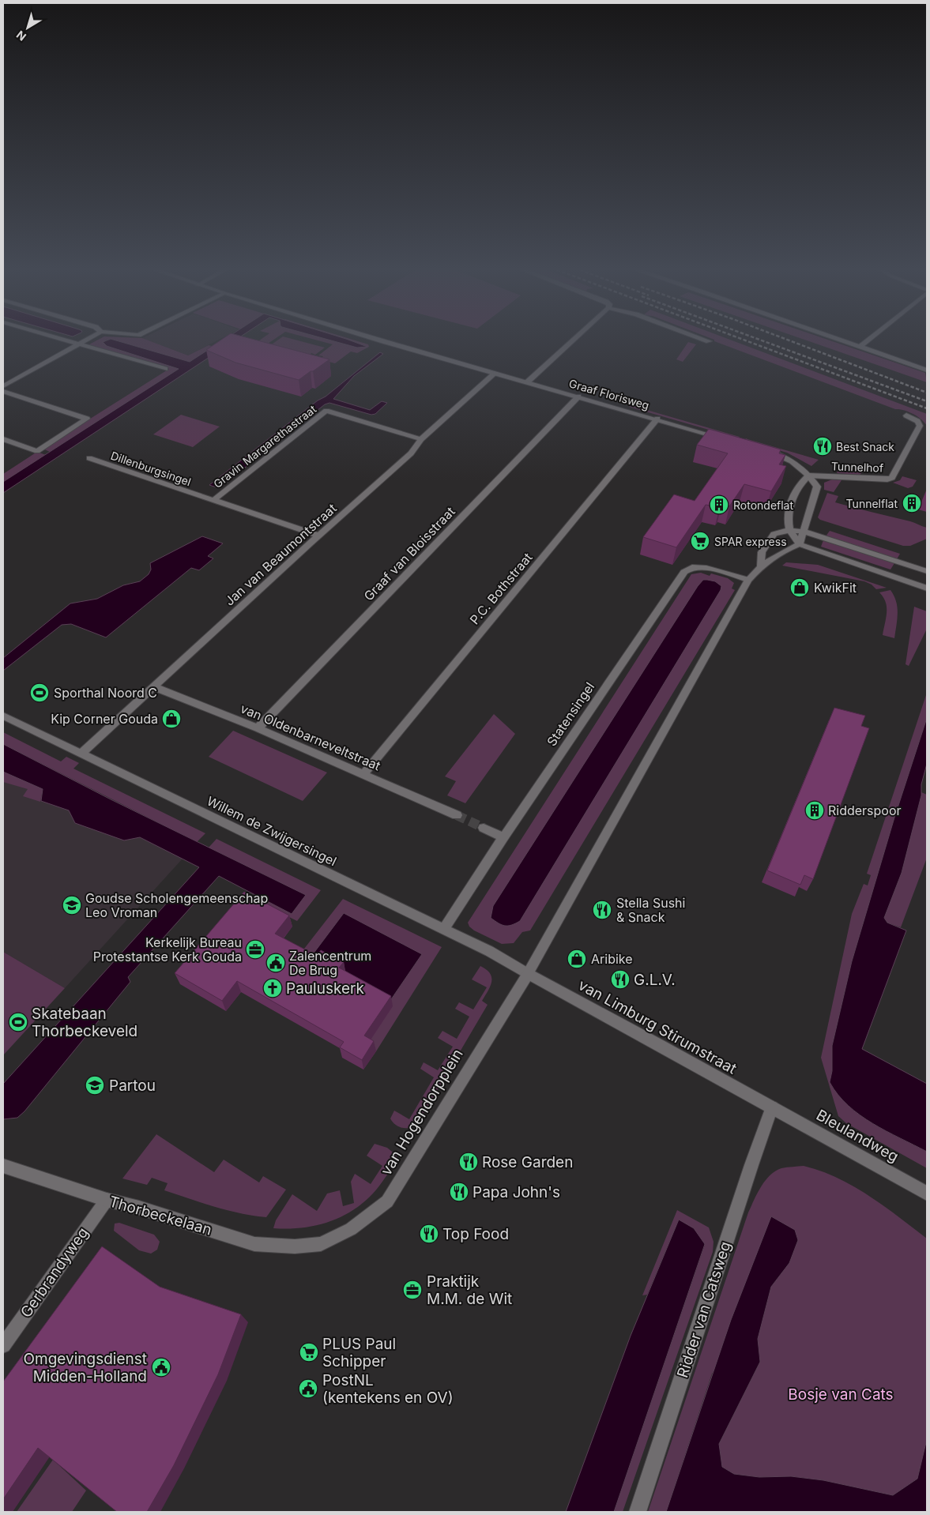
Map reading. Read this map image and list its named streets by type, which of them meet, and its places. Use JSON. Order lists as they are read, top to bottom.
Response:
{
  "streets": {
    "street": [
      "Graaf Florisweg",
      "Gravin Margarethastraat",
      "Tunnelhof",
      "Dillenburgsingel",
      "Graaf van Bloisstraat",
      "Jan van Beaumontstraat",
      "P.C. Bothstraat",
      "Statensingel",
      "van Oldenbarneveltstraat",
      "Willem de Zwijgersingel",
      "van Limburg Stirumstraat",
      "van Hogendorpplein",
      "Bleulandweg",
      "Thorbeckelaan",
      "Gerbrandyweg",
      "Ridder van Catsweg"
    ]
  },
  "crossings": [
    ["Graaf Florisweg", "Graaf van Bloisstraat"],
    ["Graaf Florisweg", "Jan van Beaumontstraat"],
    ["Graaf Florisweg", "P.C. Bothstraat"],
    ["Gravin Margarethastraat", "Dillenburgsingel"],
    ["Gravin Margarethastraat", "Jan van Beaumontstraat"],
    ["Dillenburgsingel", "Jan van Beaumontstraat"],
    ["Graaf van Bloisstraat", "van Oldenbarneveltstraat"],
    ["Jan van Beaumontstraat", "van Oldenbarneveltstraat"],
    ["Jan van Beaumontstraat", "Willem de Zwijgersingel"],
    ["P.C. Bothstraat", "van Oldenbarneveltstraat"],
    ["Statensingel", "Willem de Zwijgersingel"],
    ["Willem de Zwijgersingel", "van Limburg Stirumstraat"],
    ["Willem de Zwijgersingel", "van Hogendorpplein"],
    ["van Limburg Stirumstraat", "van Hogendorpplein"],
    ["van Limburg Stirumstraat", "Bleulandweg"],
    ["van Limburg Stirumstraat", "Ridder van Catsweg"],
    ["van Hogendorpplein", "Thorbeckelaan"],
    ["Bleulandweg", "Ridder van Catsweg"],
    ["Thorbeckelaan", "Gerbrandyweg"]
  ],
  "parks": ["Bosje van Cats"],
  "places": {
    "restaurant": [
      "Best Snack",
      "Stella Sushi & Snack",
      "G.L.V.",
      "Rose Garden",
      "Papa John's",
      "Top Food"
    ],
    "building": ["Tunnelflat", "Rotondeflat", "Ridderspoor"],
    "supermarket": ["SPAR express", "PLUS Paul Schipper"],
    "shop": ["KwikFit", "Kip Corner Gouda", "Aribike"],
    "sports": ["Sporthal Noord C", "Skatebaan Thorbeckeveld"],
    "school or university": ["Goudse Scholengemeenschap Leo Vroman", "Partou"],
    "office": ["Kerkelijk Bureau Protestantse Kerk Gouda", "Praktijk M.M. de Wit"],
    "public building": ["Zalencentrum De Brug", "Omgevingsdienst Midden-Holland", "PostNL (kentekens en OV)"],
    "church": ["Pauluskerk"]
  },
  "north": "bottom left"
}
